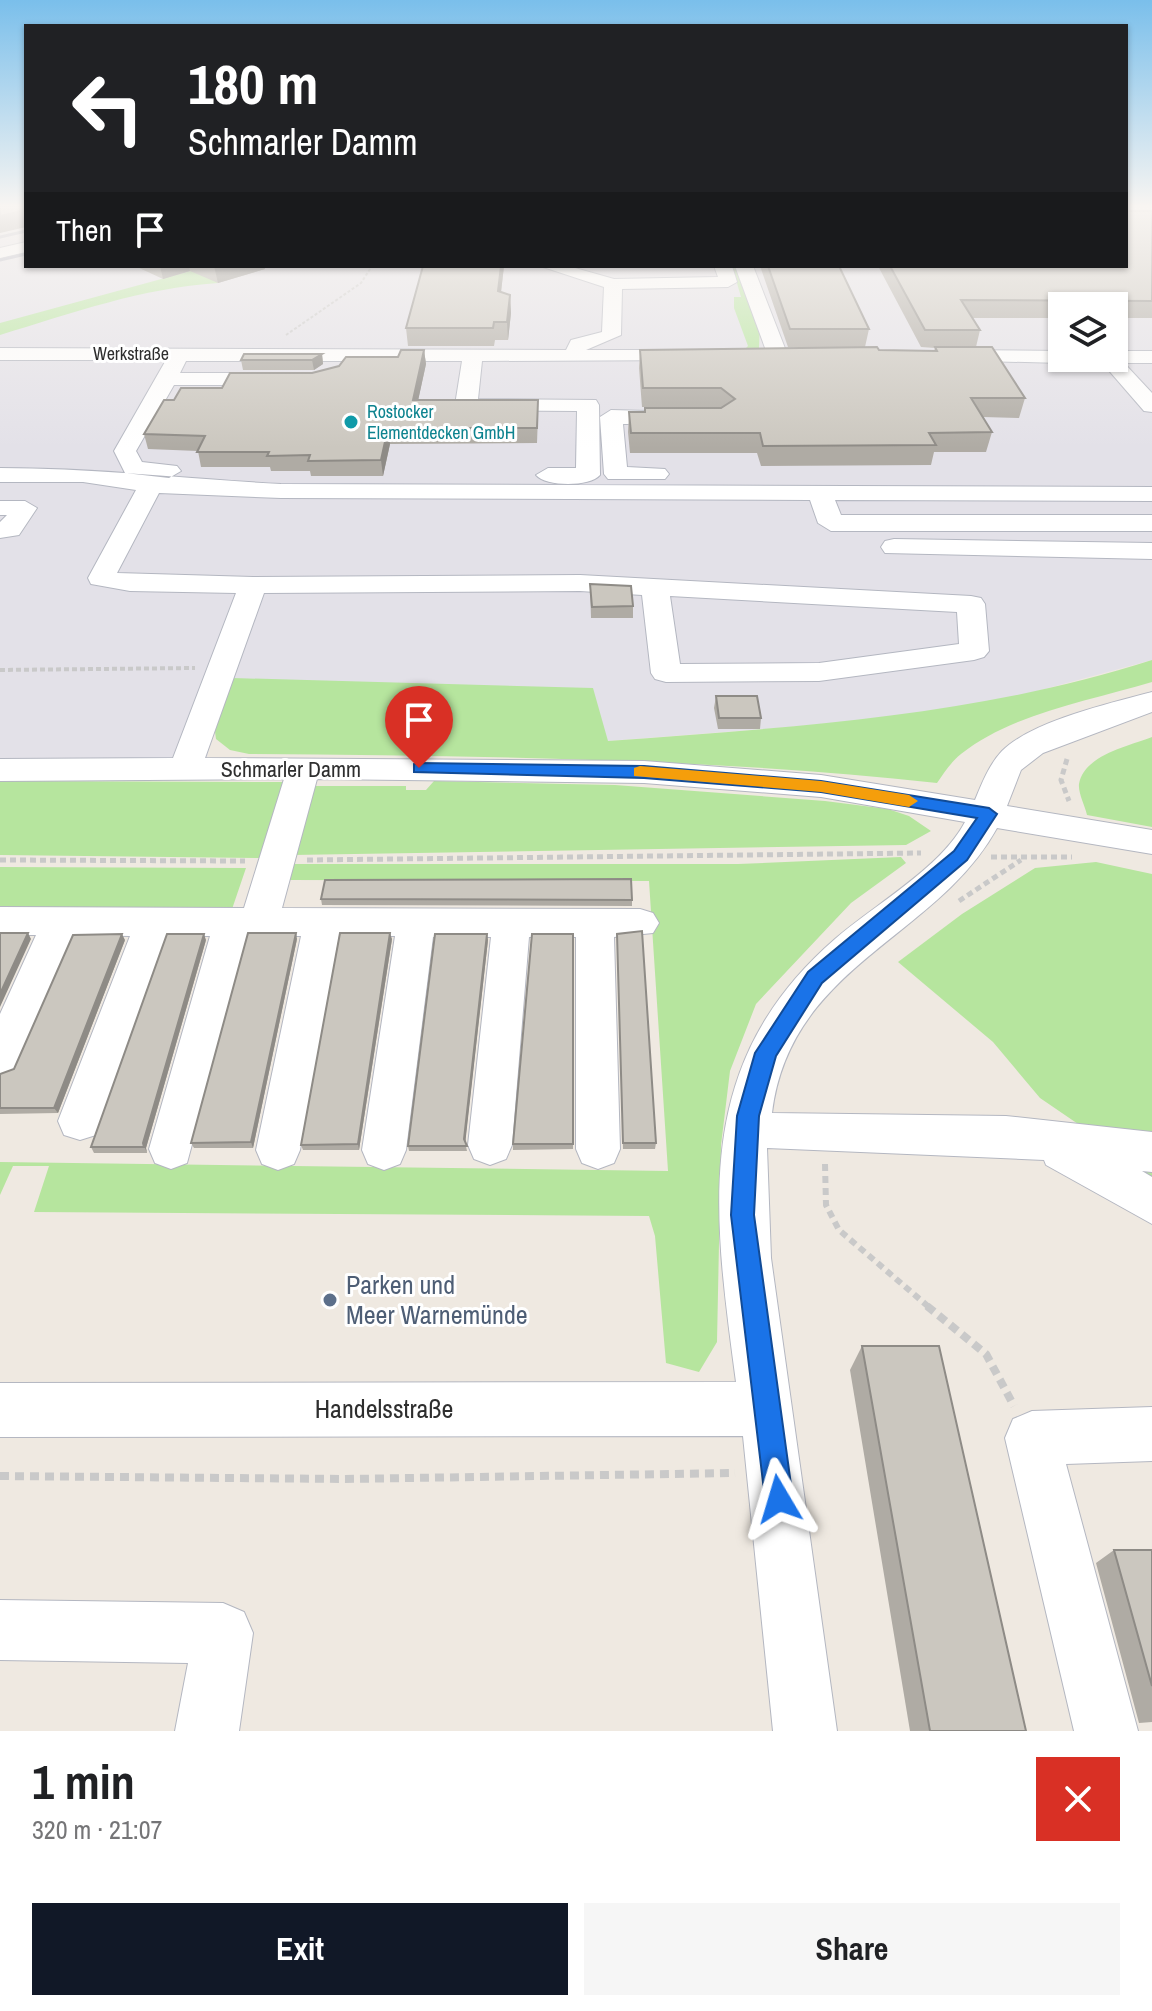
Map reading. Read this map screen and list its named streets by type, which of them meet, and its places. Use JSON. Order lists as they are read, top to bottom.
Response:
{
  "streets": {
    "street": ["Werkstraße", "Schmarler Damm", "Handelsstraße"]
  },
  "places": ["Rostocker Elementdecken GmbH", "Parken und Meer Warnemünde"],
  "page": {
    "turn": ["180 m", "Schmarler Damm"],
    "then": "Then",
    "heading": ["1 min", "320 m · 21:07"],
    "buttons": ["Exit", "Share"]
  }
}
